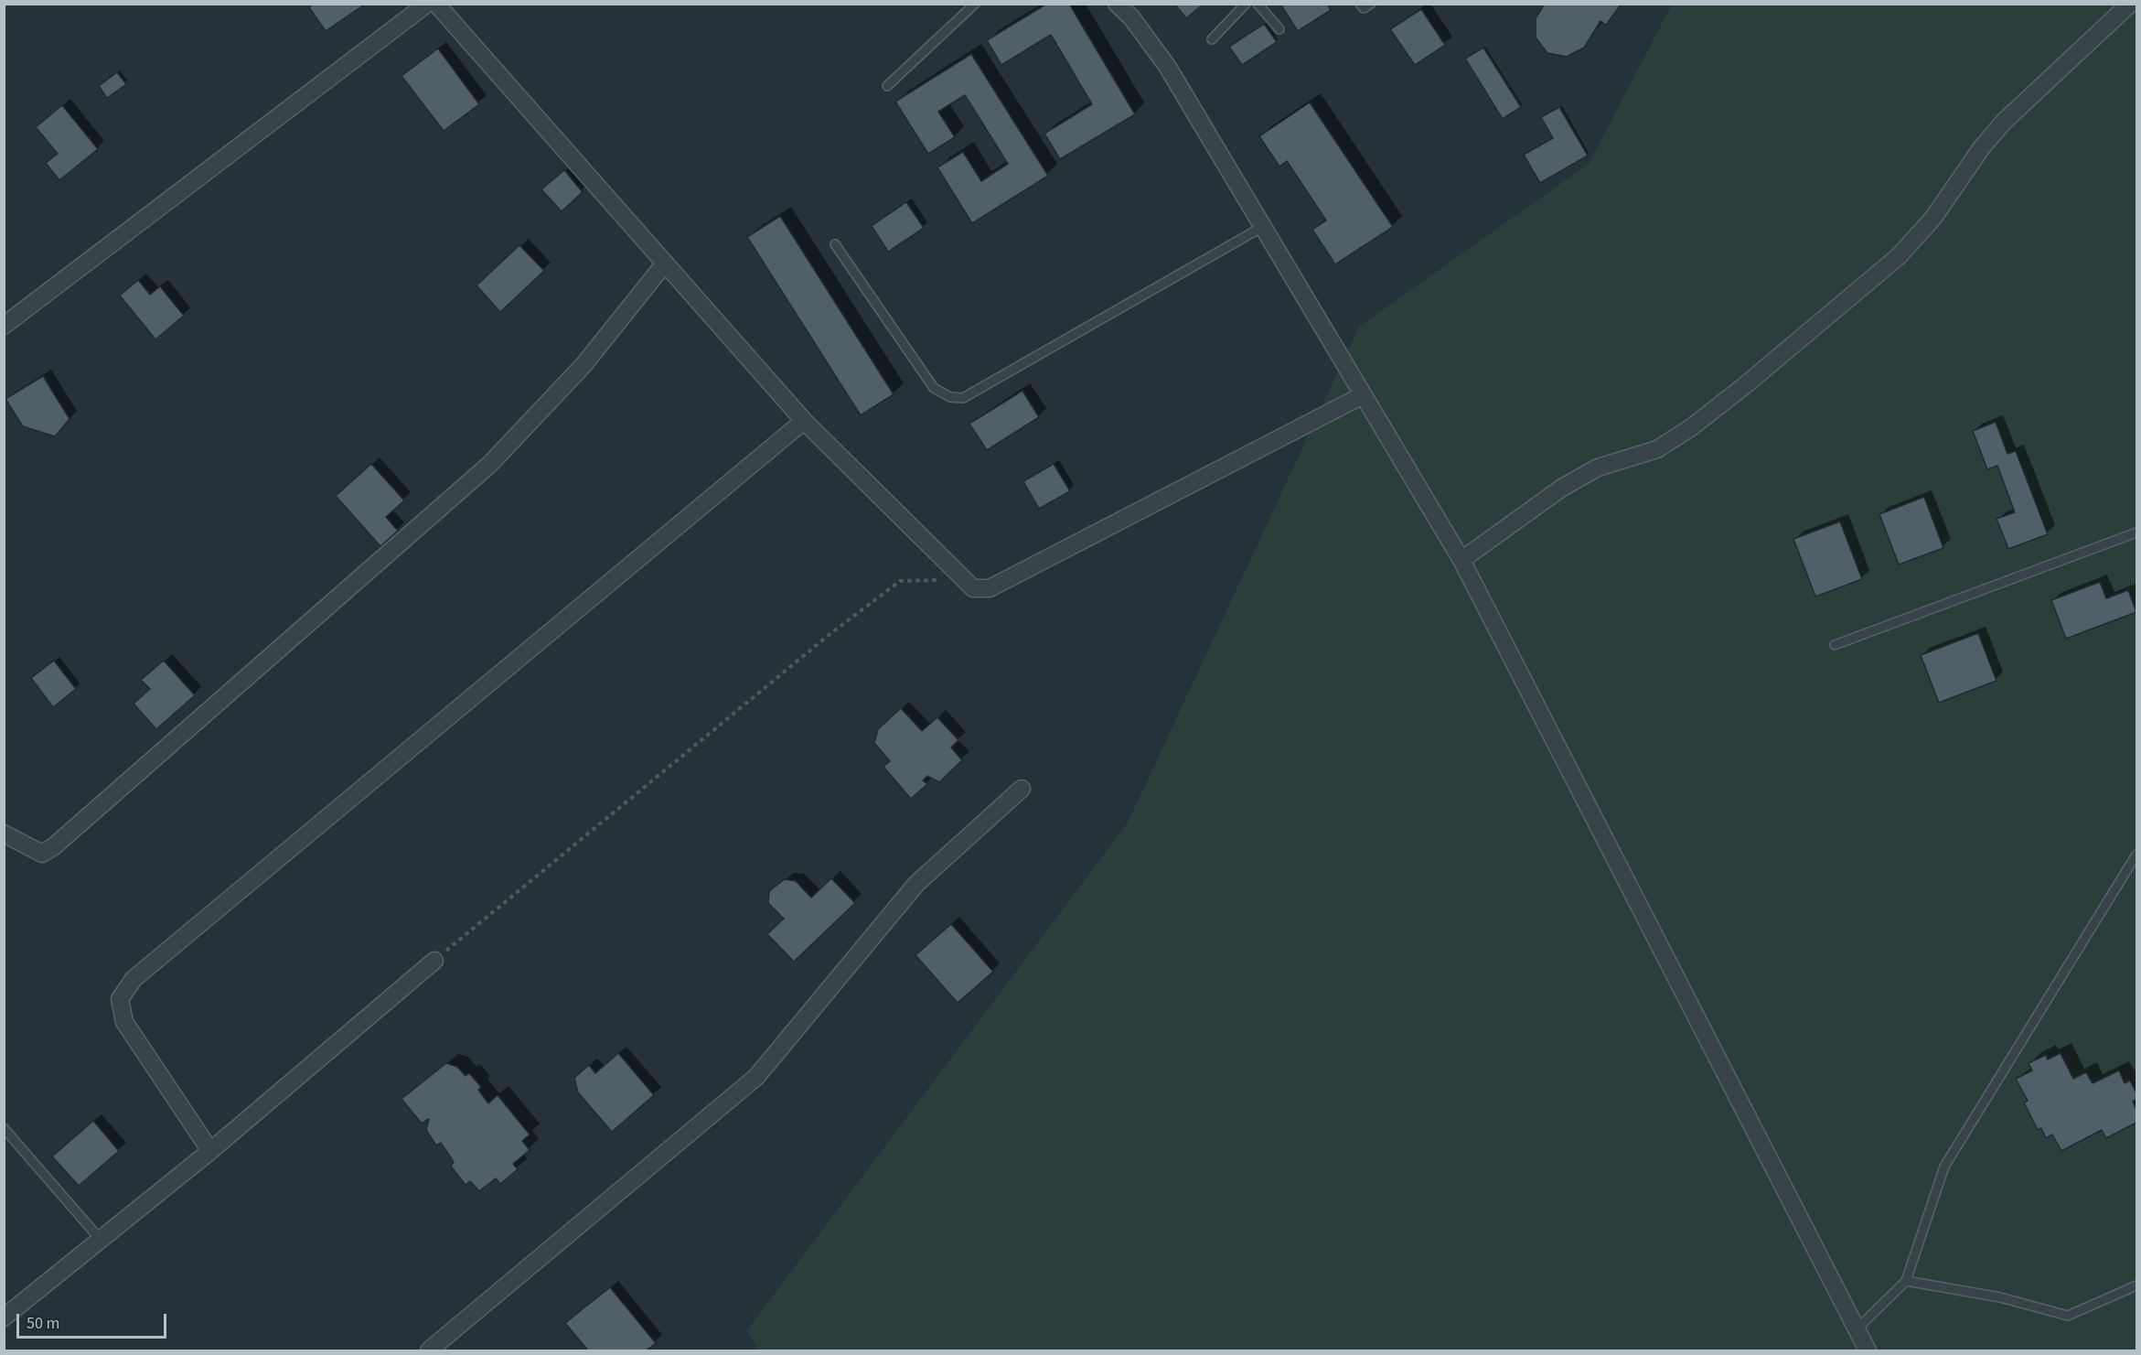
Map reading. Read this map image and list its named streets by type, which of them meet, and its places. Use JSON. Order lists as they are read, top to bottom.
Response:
{
  "scale_bar": "50 m"
}
